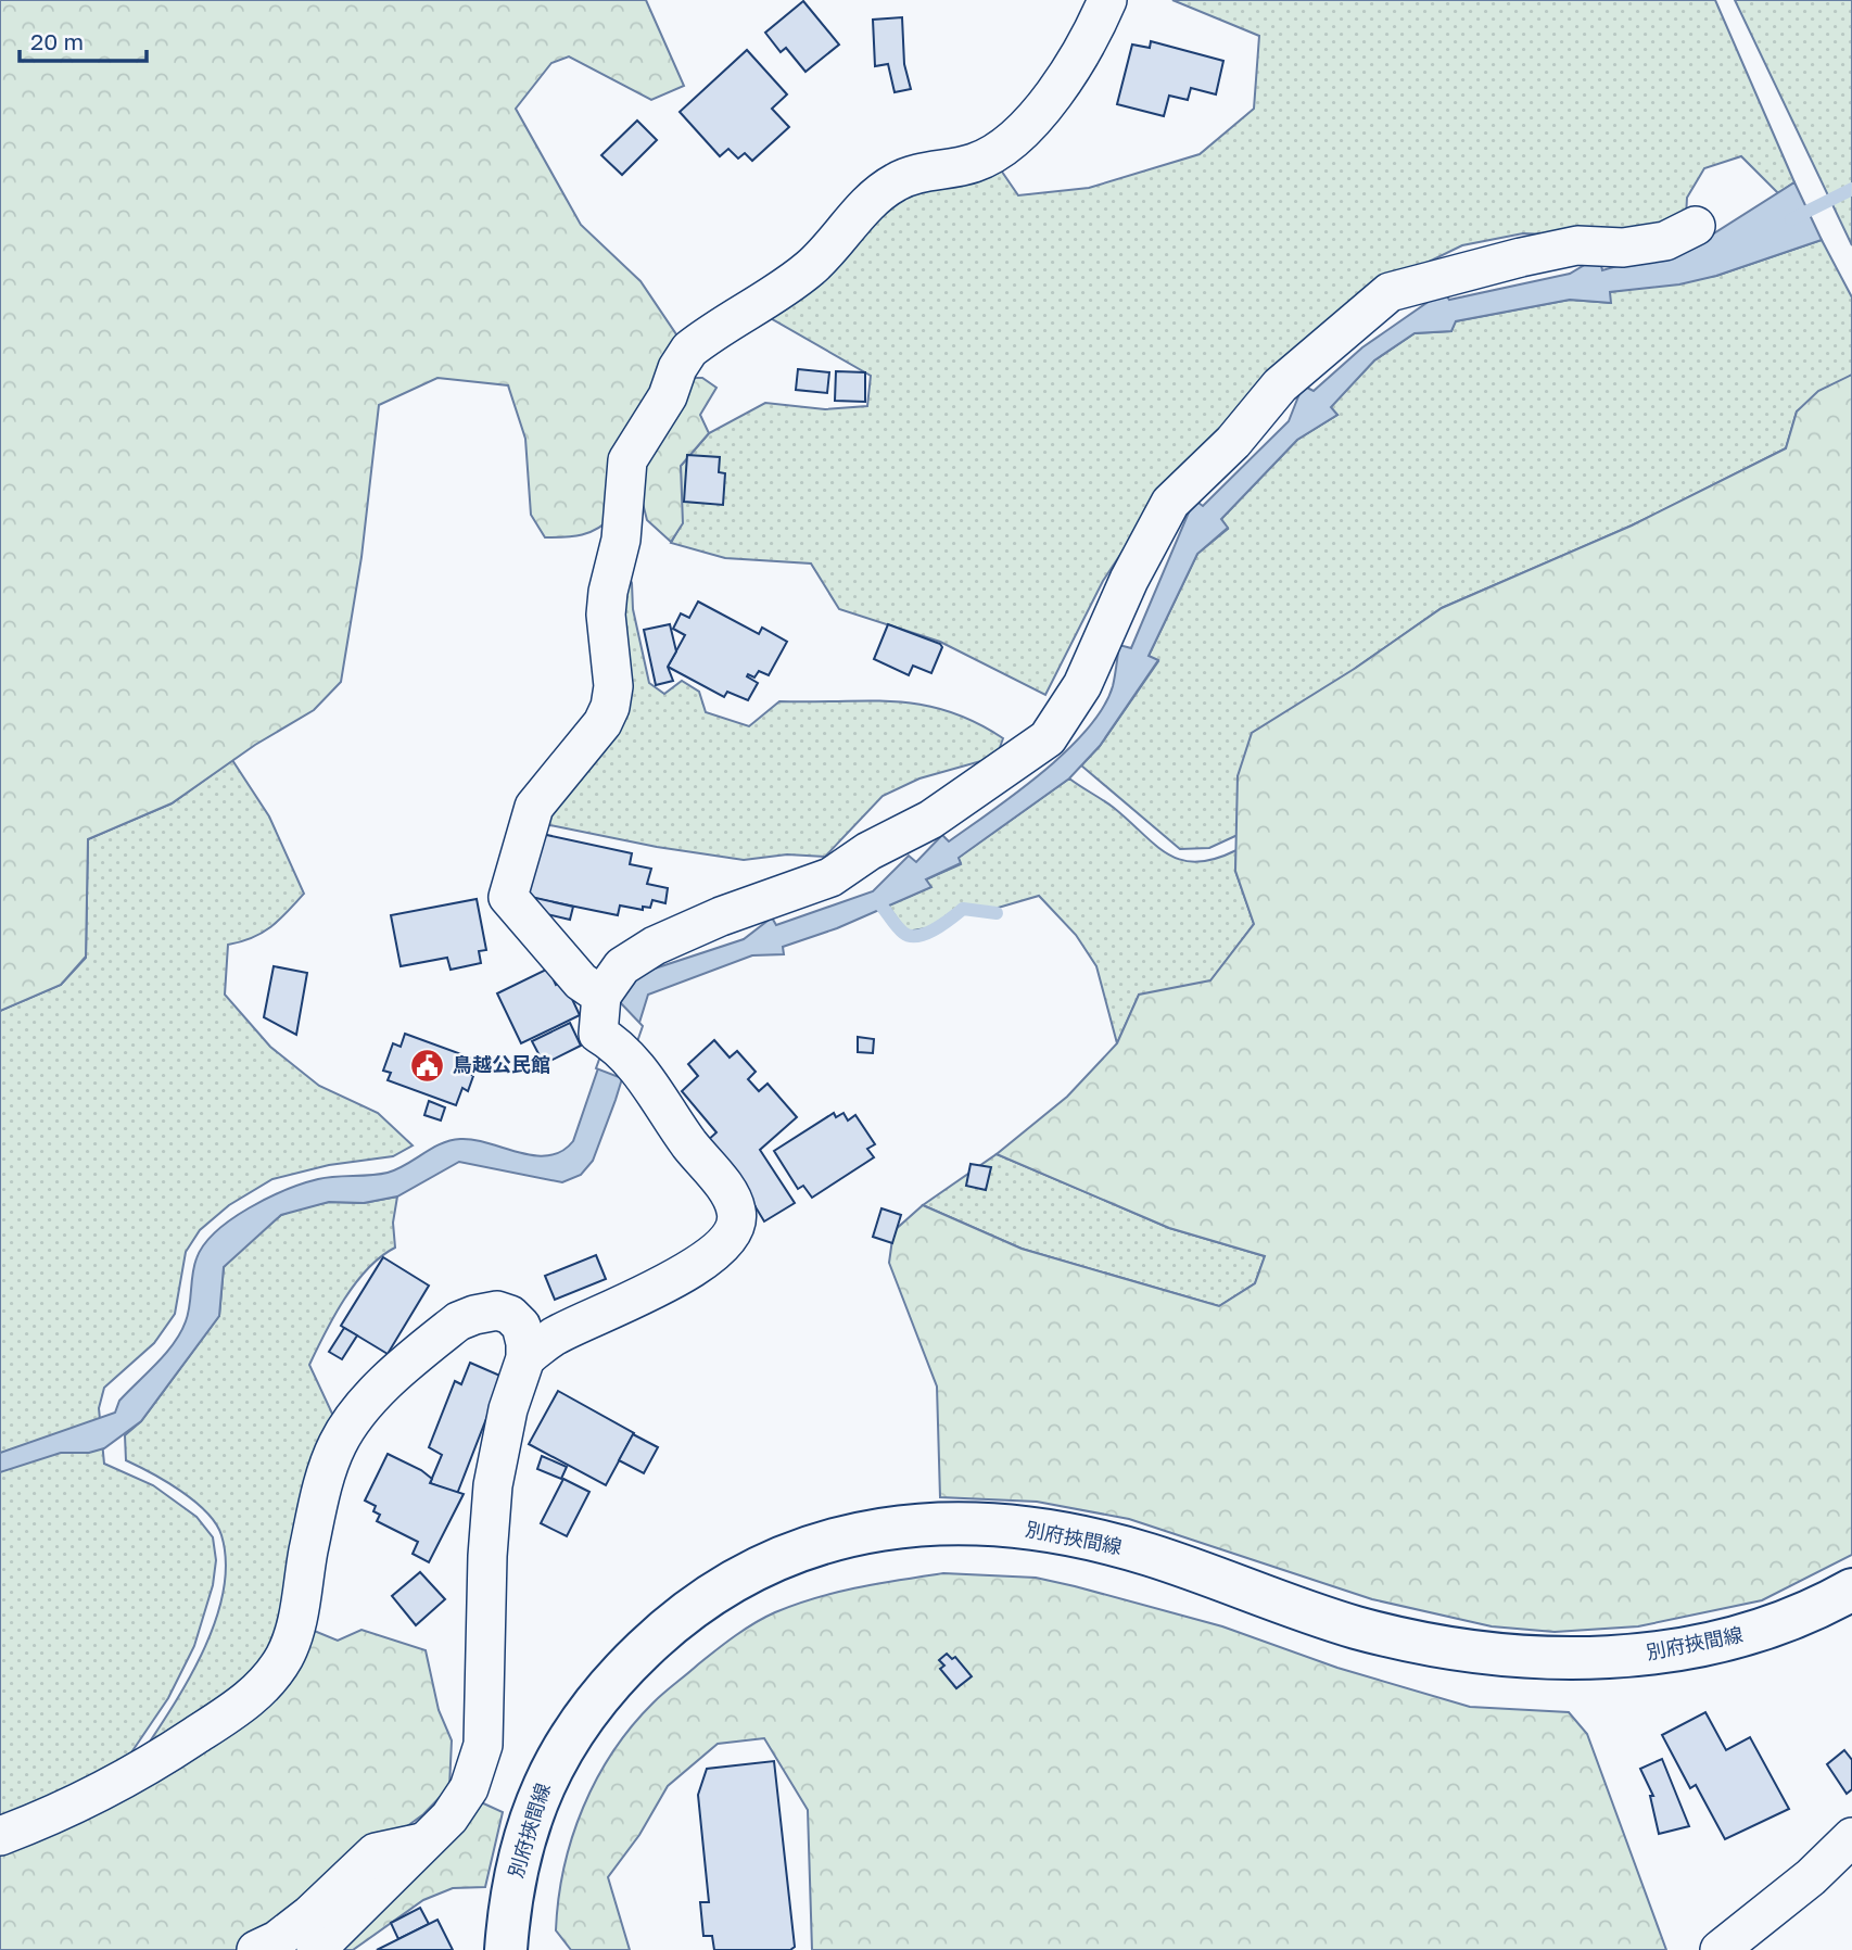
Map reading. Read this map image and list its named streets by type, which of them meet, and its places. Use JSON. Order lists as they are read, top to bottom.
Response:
{
  "streets": {
    "main road": ["別府挾間線"]
  },
  "places": {
    "public building": ["鳥越公民館"]
  },
  "scale_bar": "20 m"
}
